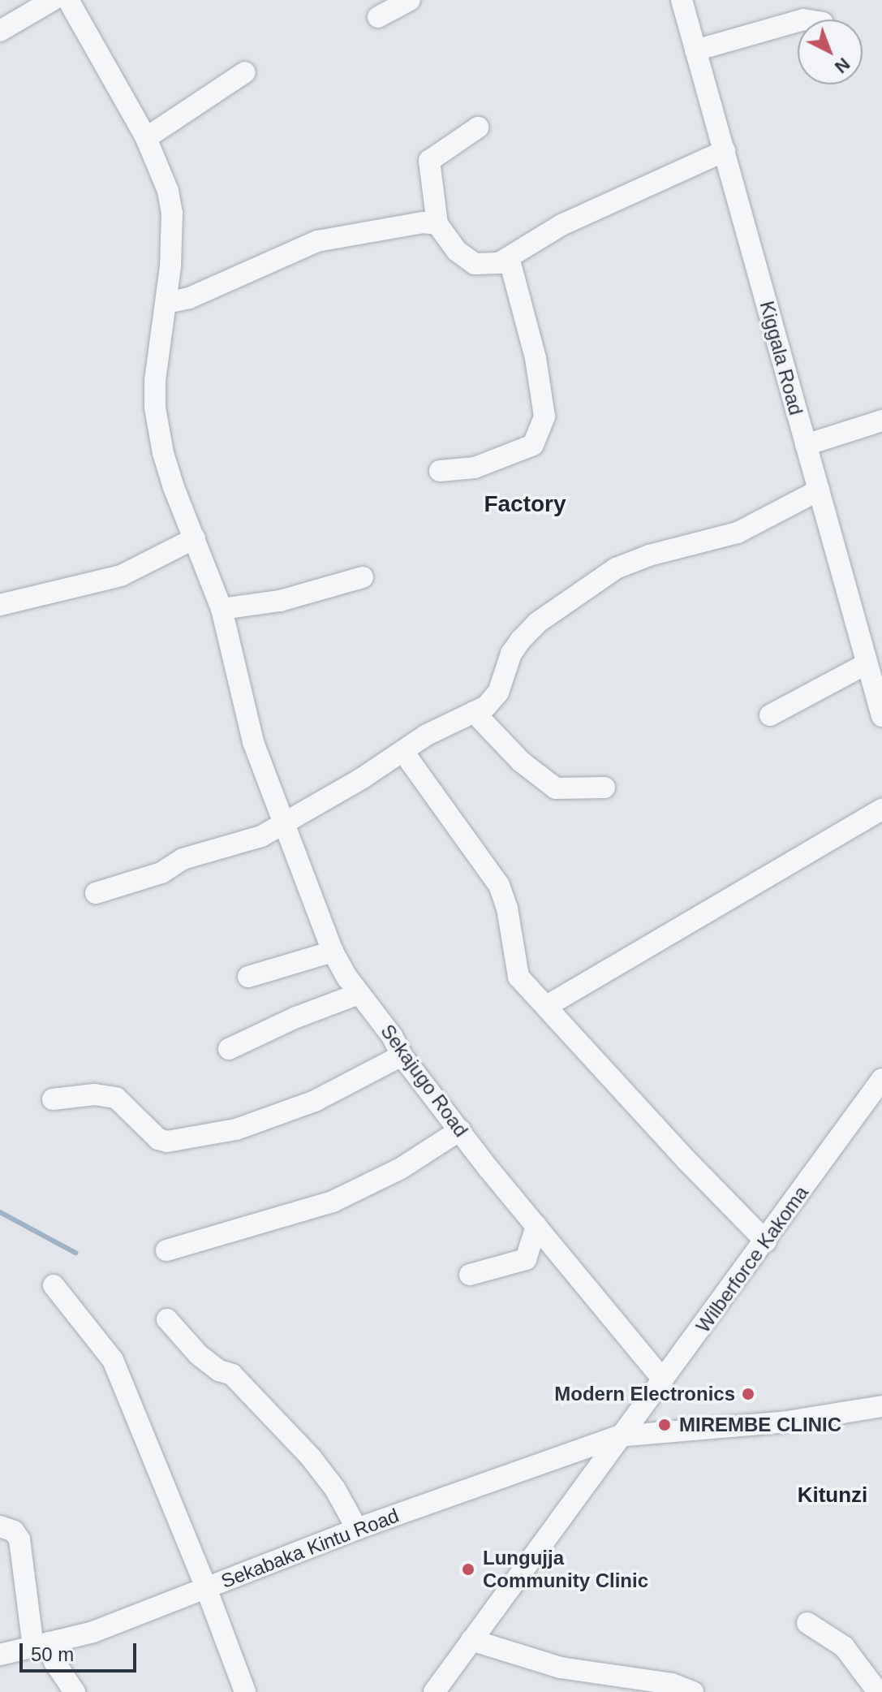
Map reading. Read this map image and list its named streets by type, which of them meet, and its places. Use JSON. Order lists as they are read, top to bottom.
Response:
{
  "streets": {
    "street": [
      "Kiggala Road",
      "Sekajugo Road",
      "Wilberforce Kakoma",
      "Sekabaka Kintu Road"
    ]
  },
  "crossings": [
    ["Sekajugo Road", "Wilberforce Kakoma"],
    ["Wilberforce Kakoma", "Sekabaka Kintu Road"]
  ],
  "districts": ["Factory", "Kitunzi"],
  "places": ["Modern Electronics", "MIREMBE CLINIC", "Lungujja Community Clinic"],
  "scale_bar": "50 m",
  "north": "bottom right"
}
